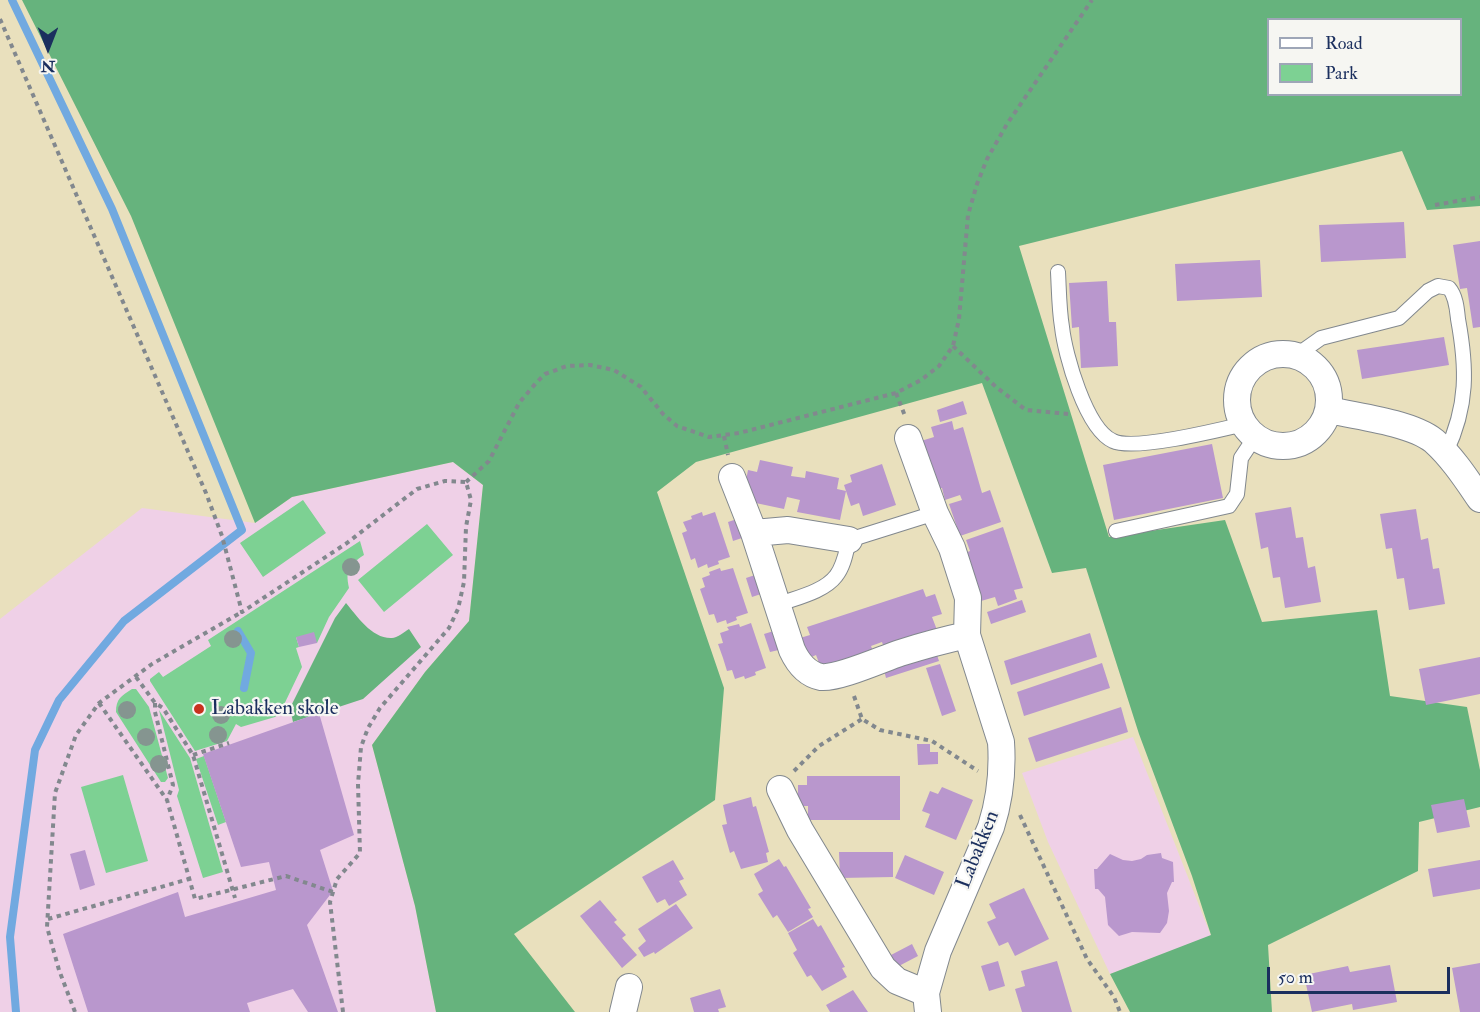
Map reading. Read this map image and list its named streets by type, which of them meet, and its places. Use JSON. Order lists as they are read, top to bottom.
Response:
{
  "streets": {
    "street": ["Labakken"]
  },
  "places": ["Labakken skole"],
  "legend": ["Road", "Park"],
  "scale_bar": "50 m",
  "north": "bottom"
}
